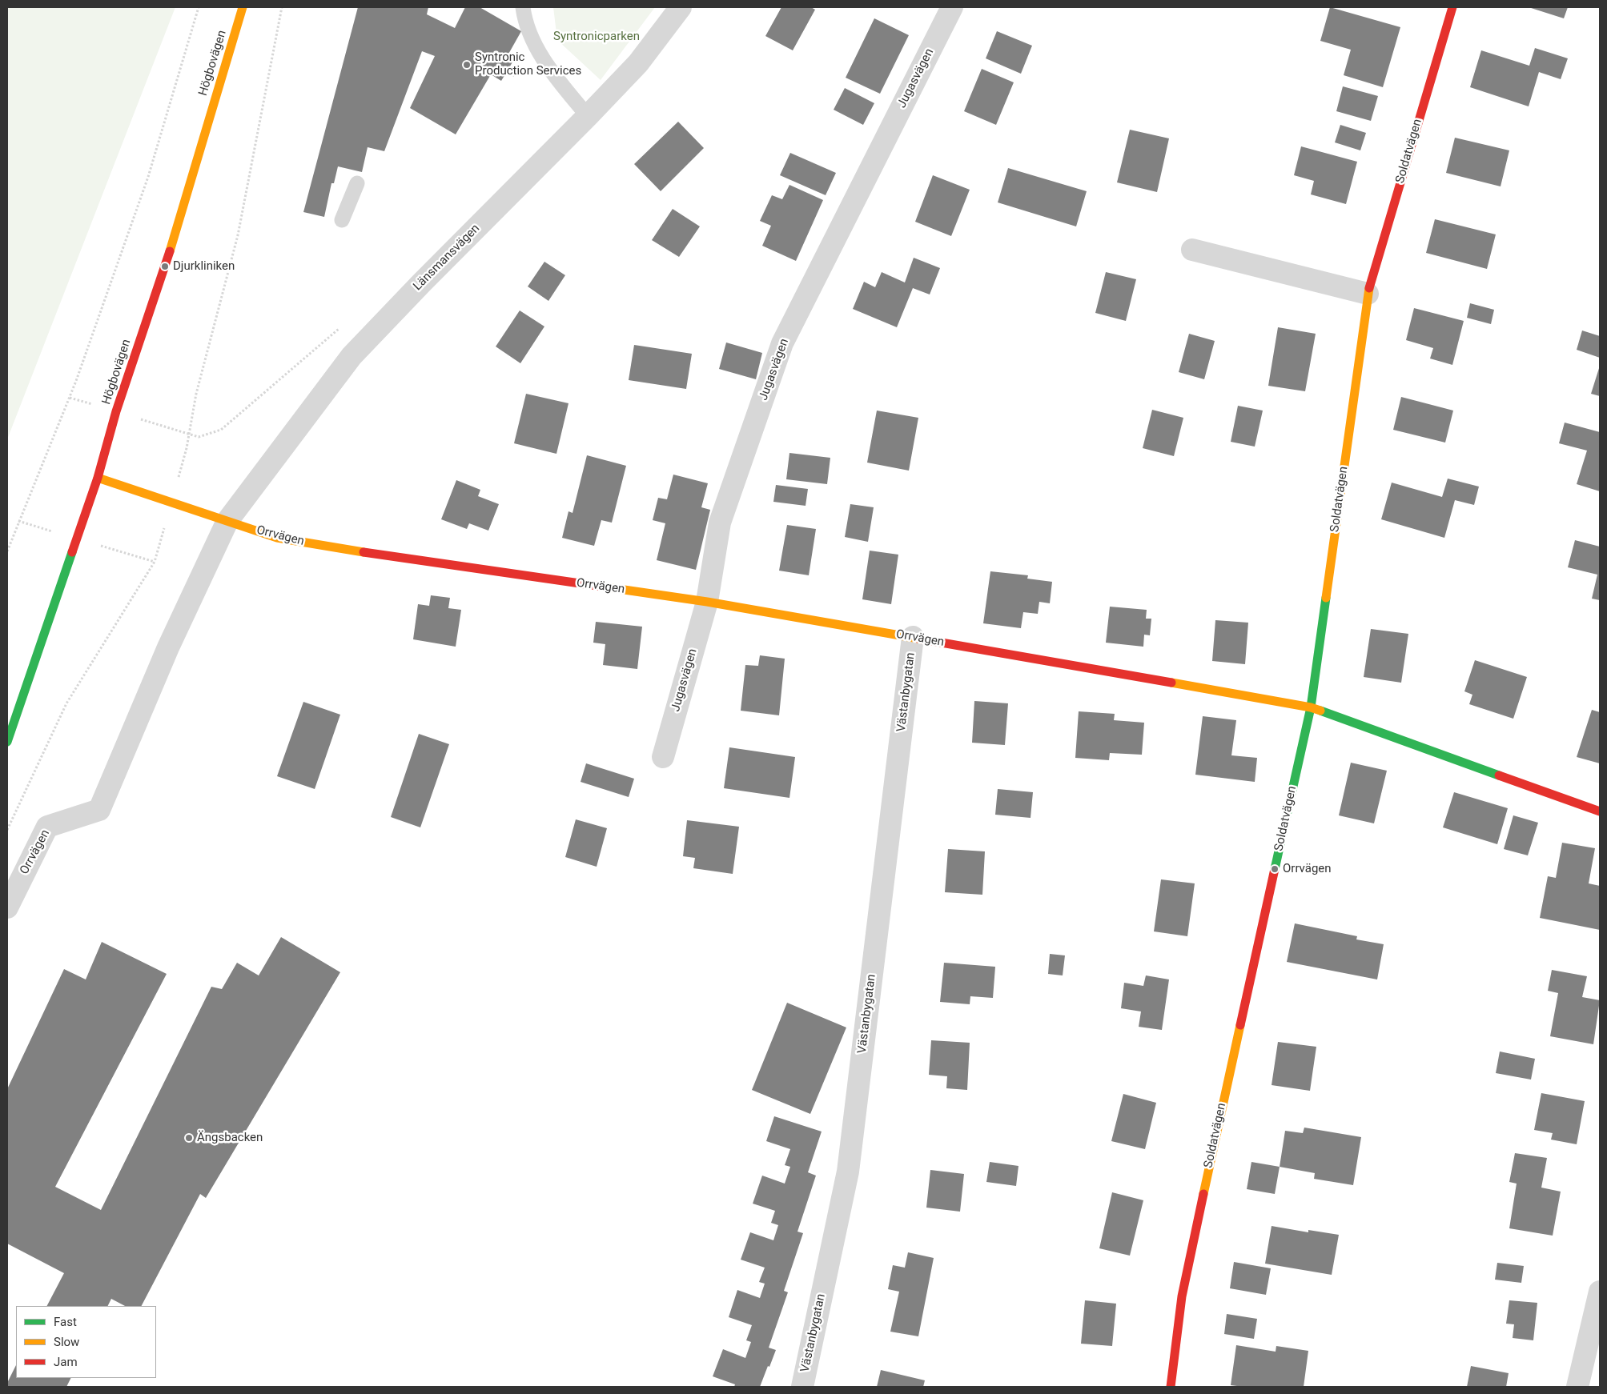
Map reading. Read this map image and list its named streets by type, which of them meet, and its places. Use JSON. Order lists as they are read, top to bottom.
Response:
{
  "streets": {
    "street": [
      "Högbovägen",
      "Jugasvägen",
      "Soldatvägen",
      "Länsmansvägen",
      "Orrvägen",
      "Västanbygatan"
    ]
  },
  "crossings": [
    ["Högbovägen", "Orrvägen"],
    ["Jugasvägen", "Orrvägen"],
    ["Soldatvägen", "Orrvägen"],
    ["Länsmansvägen", "Orrvägen"],
    ["Orrvägen", "Västanbygatan"]
  ],
  "parks": ["Syntronicparken"],
  "places": [
    "Syntronic Production Services",
    "Djurkliniken",
    "Orrvägen",
    "Ängsbacken"
  ],
  "legend": ["Fast", "Slow", "Jam"]
}
